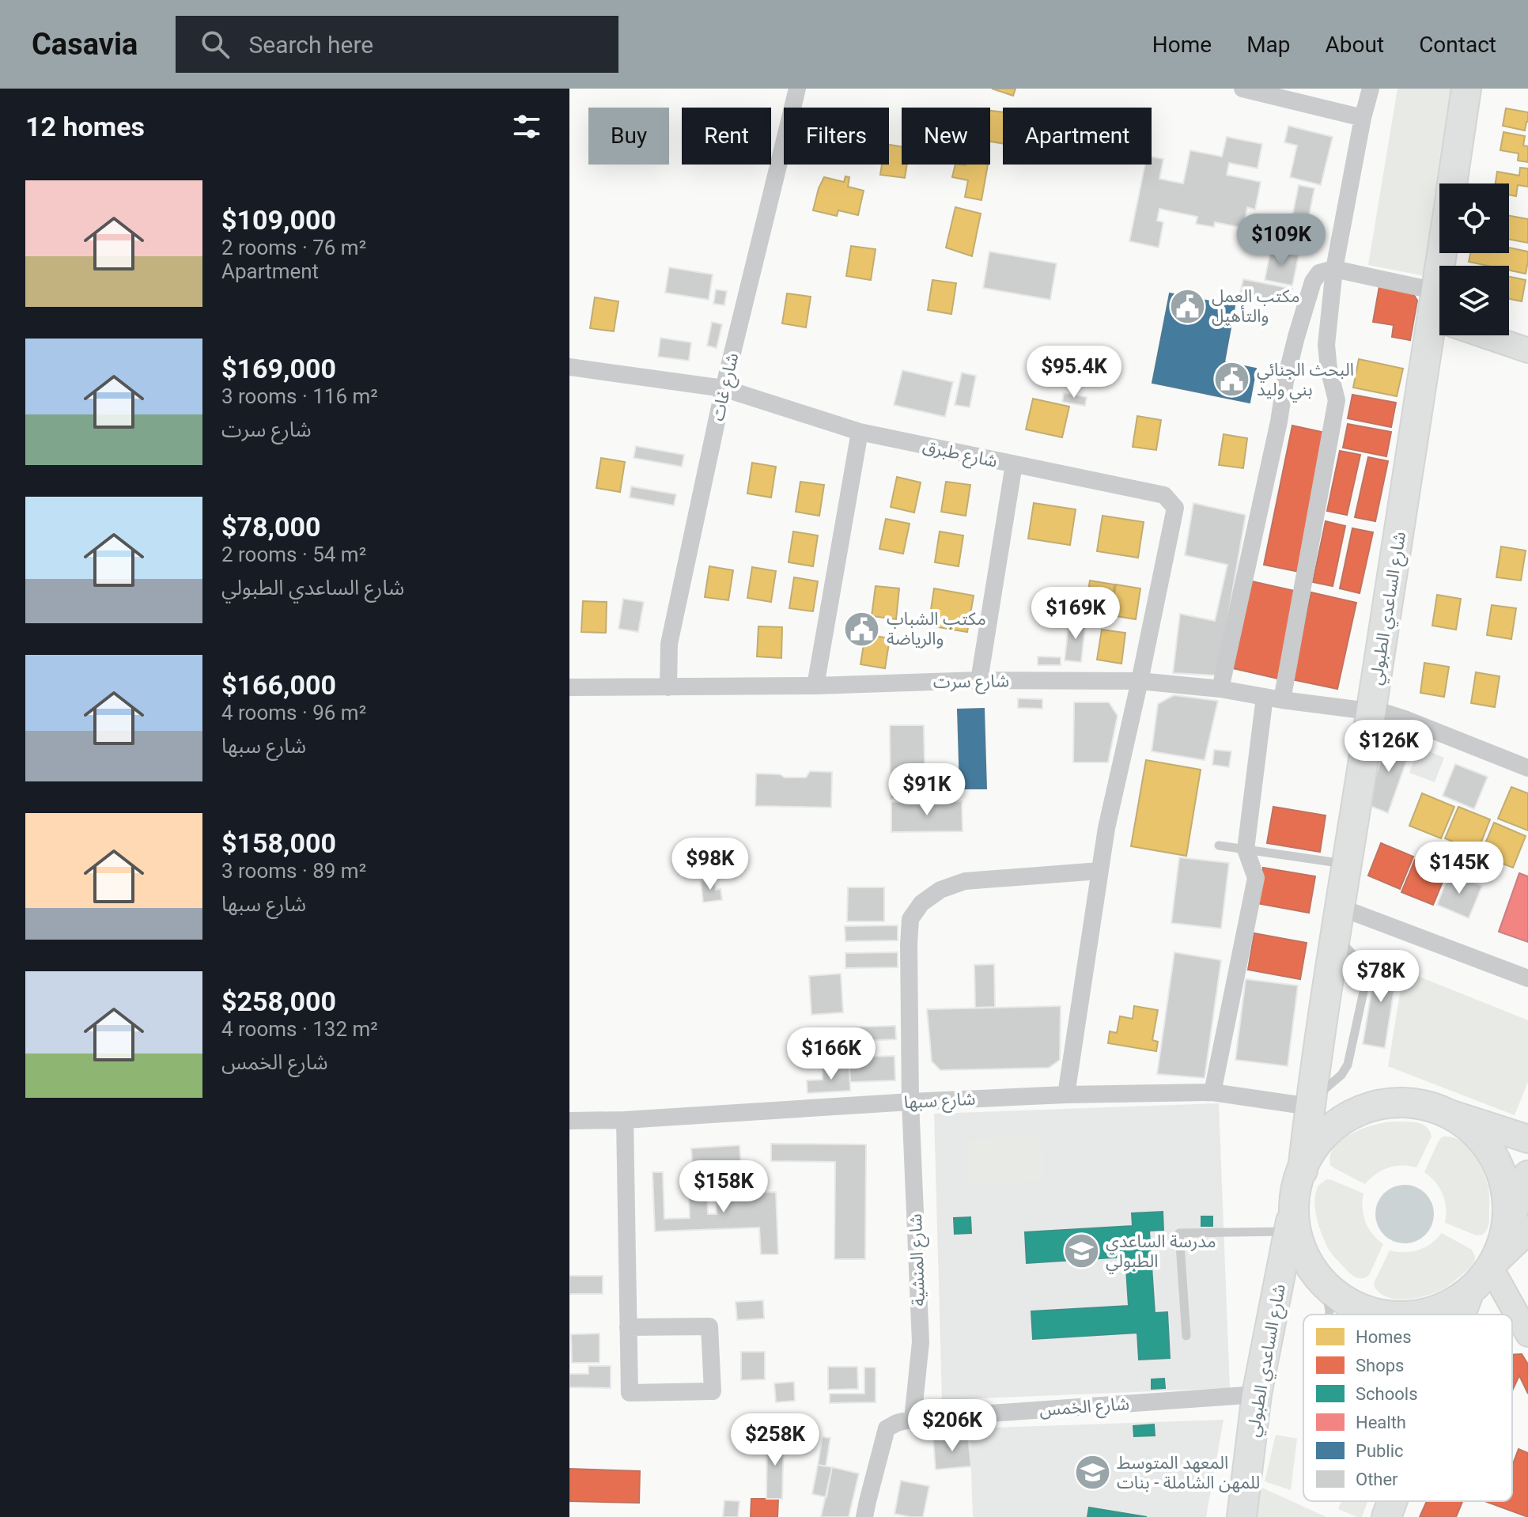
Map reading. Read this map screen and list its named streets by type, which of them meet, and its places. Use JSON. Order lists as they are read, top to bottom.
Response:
{
  "streets": {
    "highway": ["شارع الساعدي الطبولي"],
    "street": [
      "شارع غات",
      "شارع طبرق",
      "شارع سرت",
      "شارع سبها",
      "شارع المنشية",
      "شارع الخمس"
    ]
  },
  "crossings": [
    ["شارع غات", "شارع طبرق"],
    ["شارع غات", "شارع سرت"],
    ["شارع طبرق", "شارع سرت"],
    ["شارع الساعدي الطبولي", "شارع سرت"],
    ["شارع الساعدي الطبولي", "شارع سبها"],
    ["شارع الساعدي الطبولي", "شارع الخمس"],
    ["شارع سبها", "شارع المنشية"],
    ["شارع المنشية", "شارع الخمس"]
  ],
  "places": {
    "public building": ["مكتب العمل والتأهيل", "البحث الجنائي بني وليد", "مكتب الشباب والرياضة"],
    "school or university": ["مدرسة الساعدي الطبولي", "المعهد المتوسط للمهن الشاملة - بنات"]
  },
  "legend": [
    "Homes",
    "Shops",
    "Schools",
    "Health",
    "Public",
    "Other"
  ],
  "page": {
    "header": "Casavia",
    "search": "Search here",
    "nav": [
      "Home",
      "Map",
      "About",
      "Contact"
    ],
    "heading": "12 homes",
    "chip": [
      "Buy",
      "Rent",
      "Filters",
      "New",
      "Apartment"
    ],
    "list": [
      {
        "name": "$109,000",
        "note": "2 rooms · 76 m² · Apartment"
      },
      {
        "name": "$169,000",
        "note": "3 rooms · 116 m² · شارع سرت"
      },
      {
        "name": "$78,000",
        "note": "2 rooms · 54 m² · شارع الساعدي الطبولي"
      },
      {
        "name": "$166,000",
        "note": "4 rooms · 96 m² · شارع سبها"
      },
      {
        "name": "$158,000",
        "note": "3 rooms · 89 m² · شارع سبها"
      },
      {
        "name": "$258,000",
        "note": "4 rooms · 132 m² · شارع الخمس"
      }
    ],
    "price": [
      "$109K",
      "$95.4K",
      "$169K",
      "$126K",
      "$91K",
      "$98K",
      "$145K",
      "$78K",
      "$166K",
      "$158K",
      "$206K",
      "$258K"
    ]
  }
}
